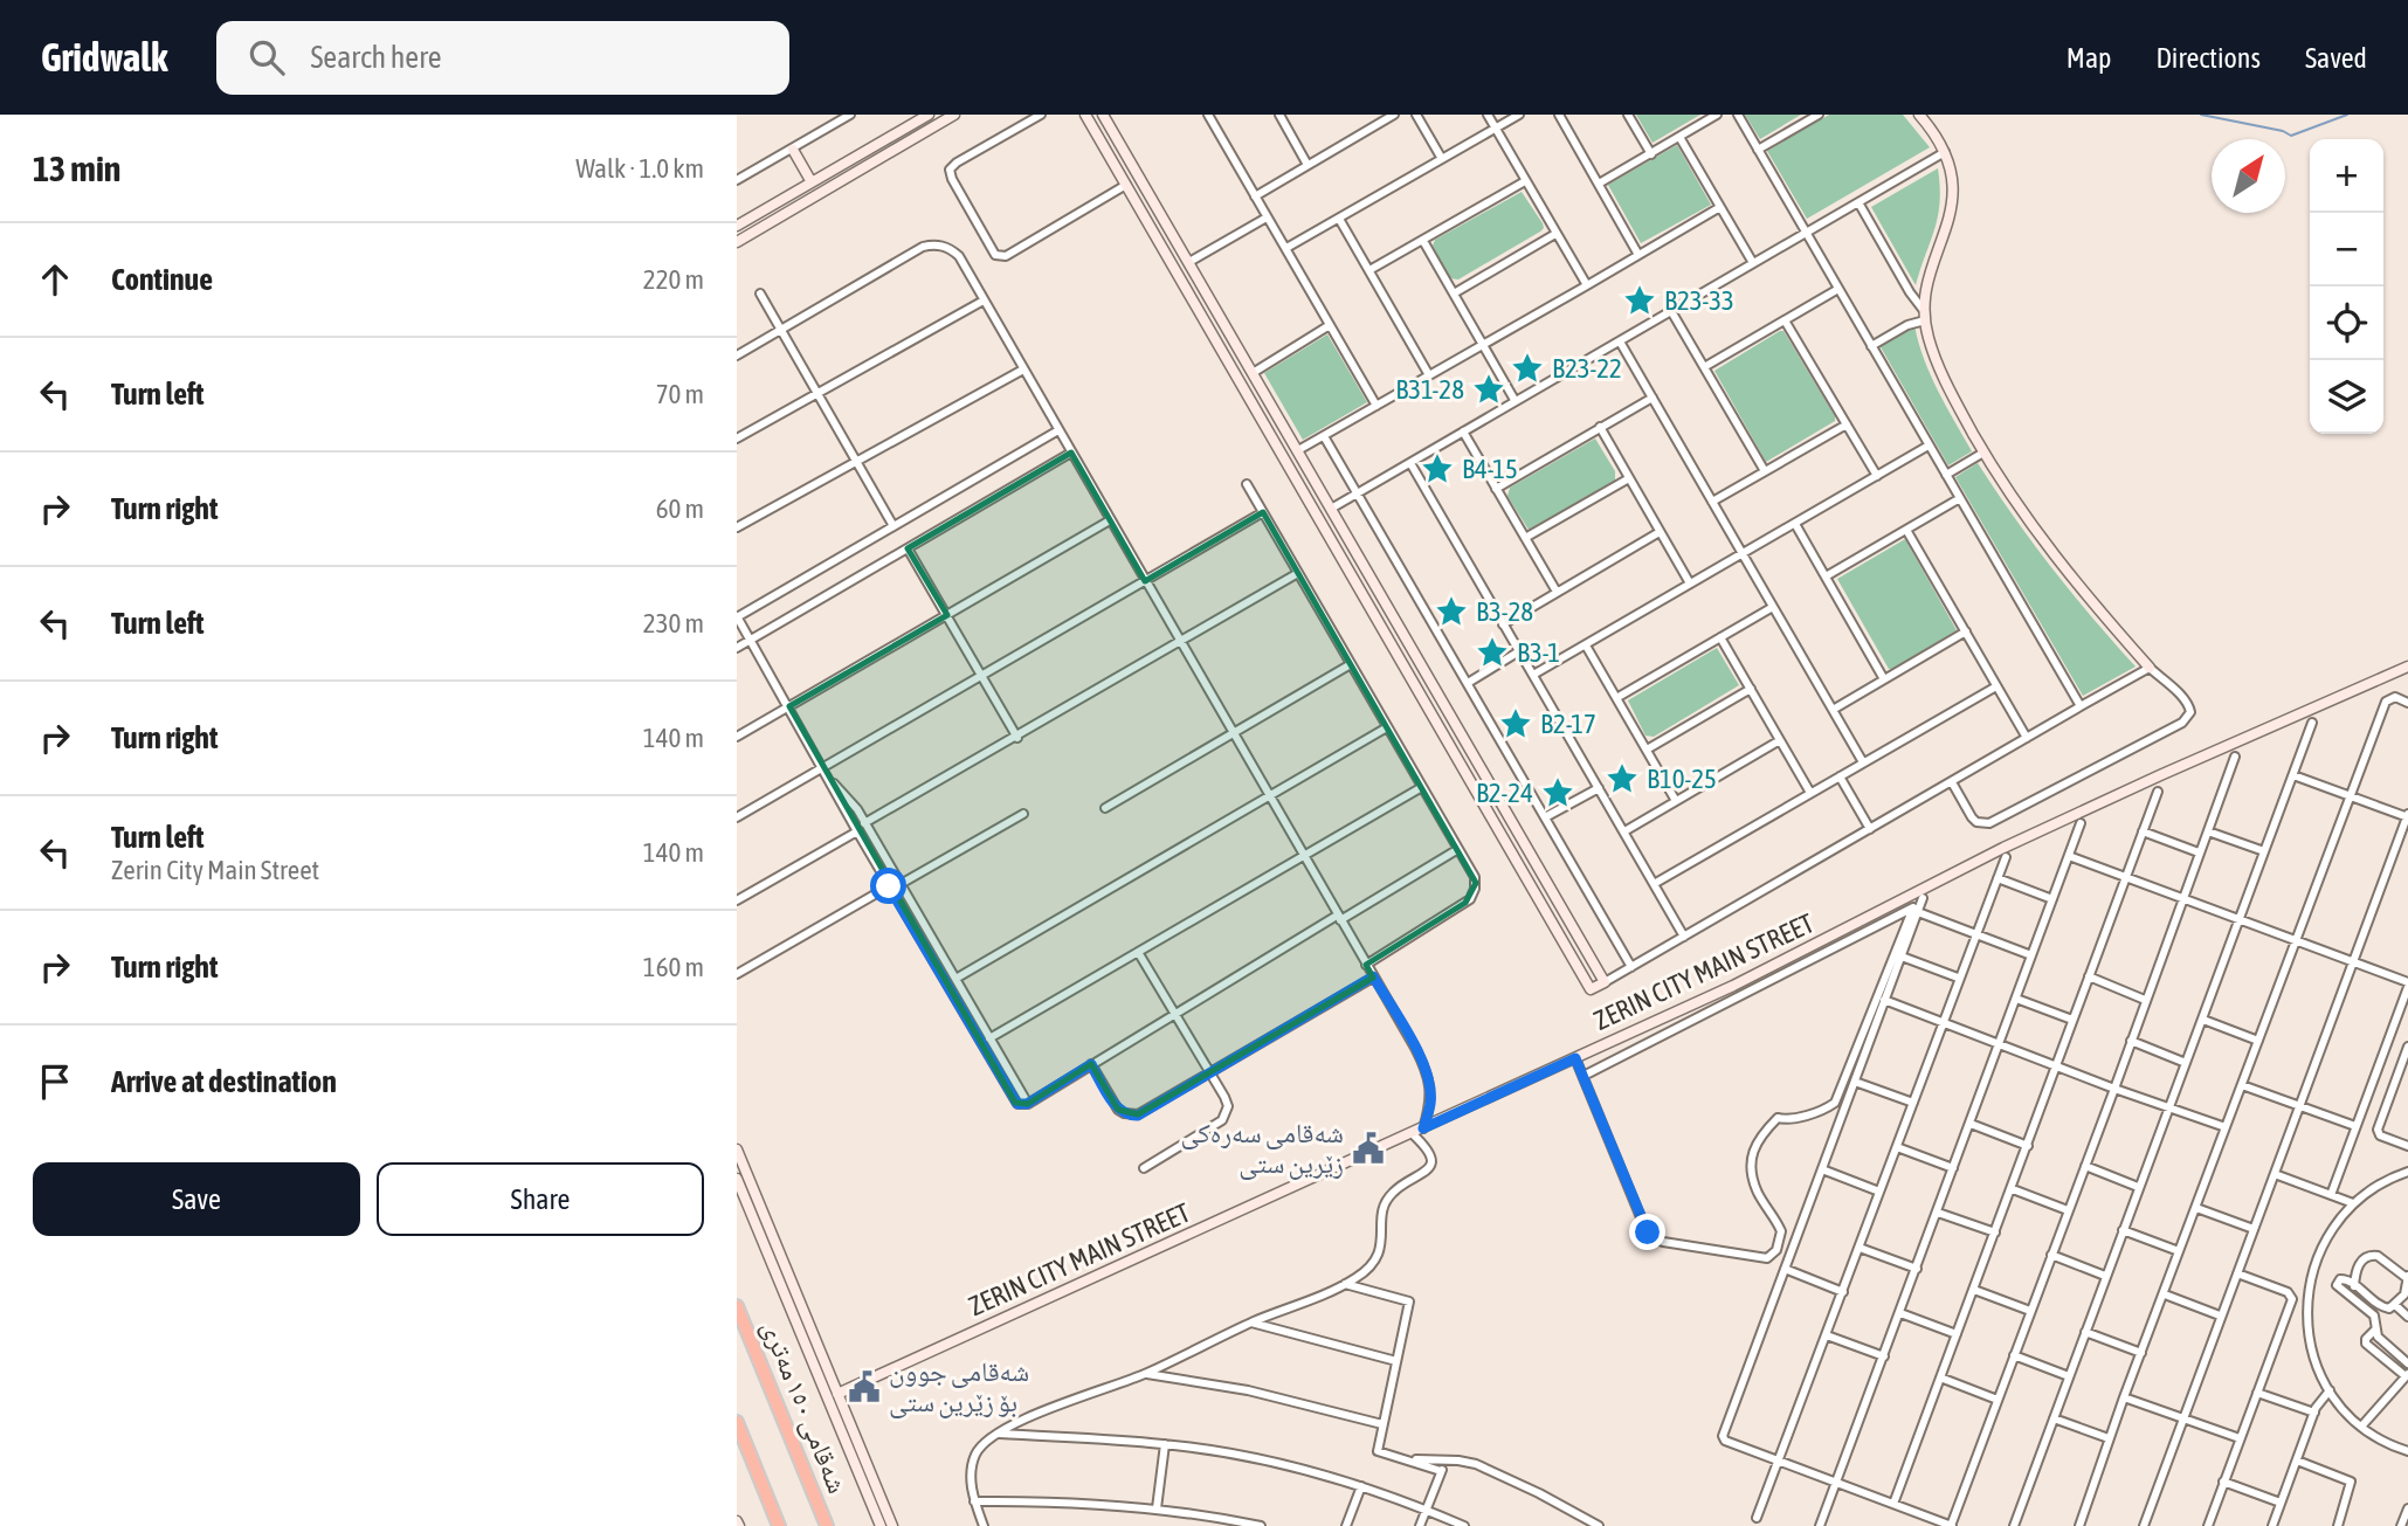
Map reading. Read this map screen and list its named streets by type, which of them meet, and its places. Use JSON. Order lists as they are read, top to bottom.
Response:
{
  "streets": {
    "highway": ["شەقامی ١٥٠ مەتری"],
    "street": ["ZERIN CITY MAIN STREET"]
  },
  "places": {
    "place": [
      "B23-33",
      "B23-22",
      "B31-28",
      "B4-15",
      "B3-28",
      "B3-1",
      "B2-17",
      "B10-25",
      "B2-24"
    ],
    "public building": ["شەقامی سەرەکی زێرین ستی", "شەقامی جوون بۆ زێرین ستی"]
  },
  "north": "top right",
  "page": {
    "header": "Gridwalk",
    "search": "Search here",
    "nav": ["Map", "Directions", "Saved"],
    "heading": ["13 min", "Walk · 1.0 km"],
    "map_buttons": ["+", "−"],
    "list": [
      ["Continue", "220 m"],
      ["Turn left", "70 m"],
      ["Turn right", "60 m"],
      ["Turn left", "230 m"],
      ["Turn right", "140 m"],
      ["Turn left", "Zerin City Main Street", "140 m"],
      ["Turn right", "160 m"],
      "Arrive at destination"
    ],
    "buttons": ["Save", "Share"]
  }
}
